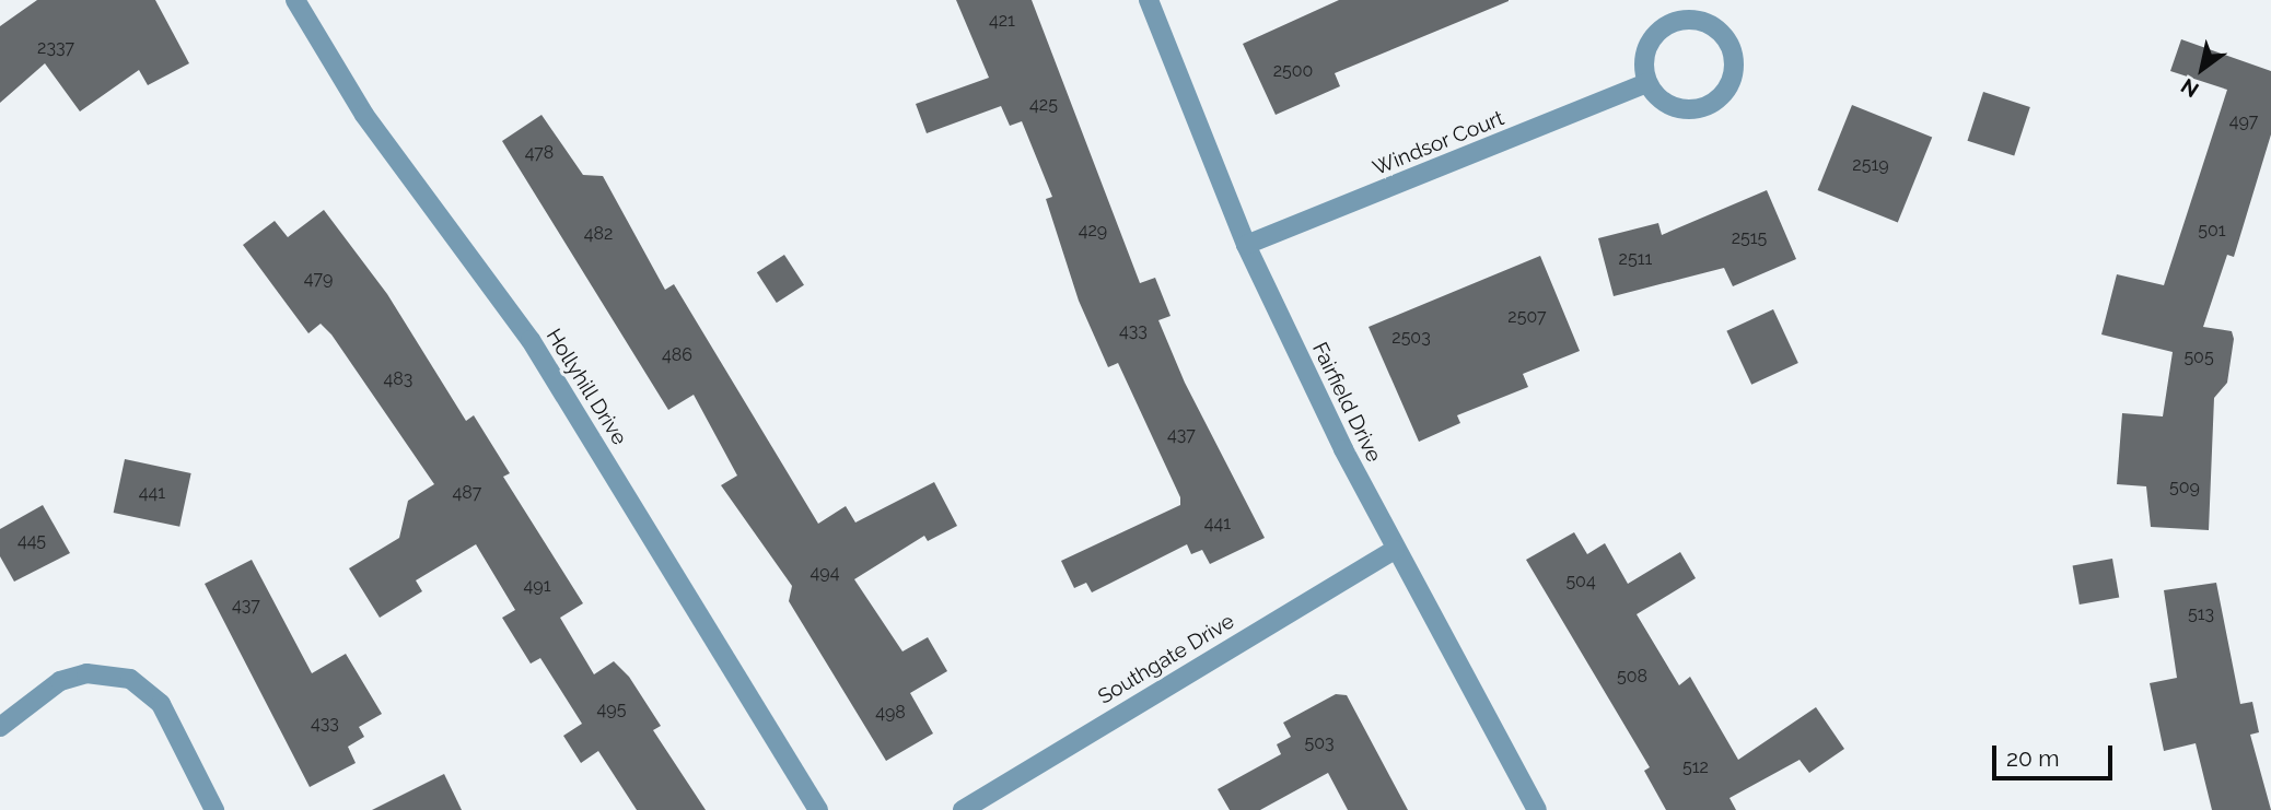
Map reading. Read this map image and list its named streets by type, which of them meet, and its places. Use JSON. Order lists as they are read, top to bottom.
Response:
{
  "streets": {
    "street": [
      "Windsor Court",
      "Hollyhill Drive",
      "Fairfield Drive",
      "Southgate Drive"
    ]
  },
  "crossings": [
    ["Windsor Court", "Fairfield Drive"],
    ["Fairfield Drive", "Southgate Drive"]
  ],
  "house_numbers": [
    "421",
    "2337",
    "2500",
    "425",
    "497",
    "478",
    "2519",
    "429",
    "501",
    "482",
    "2515",
    "2511",
    "479",
    "2507",
    "433",
    "2503",
    "486",
    "505",
    "483",
    "437",
    "509",
    "441",
    "487",
    "441",
    "445",
    "494",
    "504",
    "491",
    "437",
    "513",
    "508",
    "495",
    "498",
    "433",
    "503",
    "512"
  ],
  "scale_bar": "20 m",
  "north": "bottom left"
}
